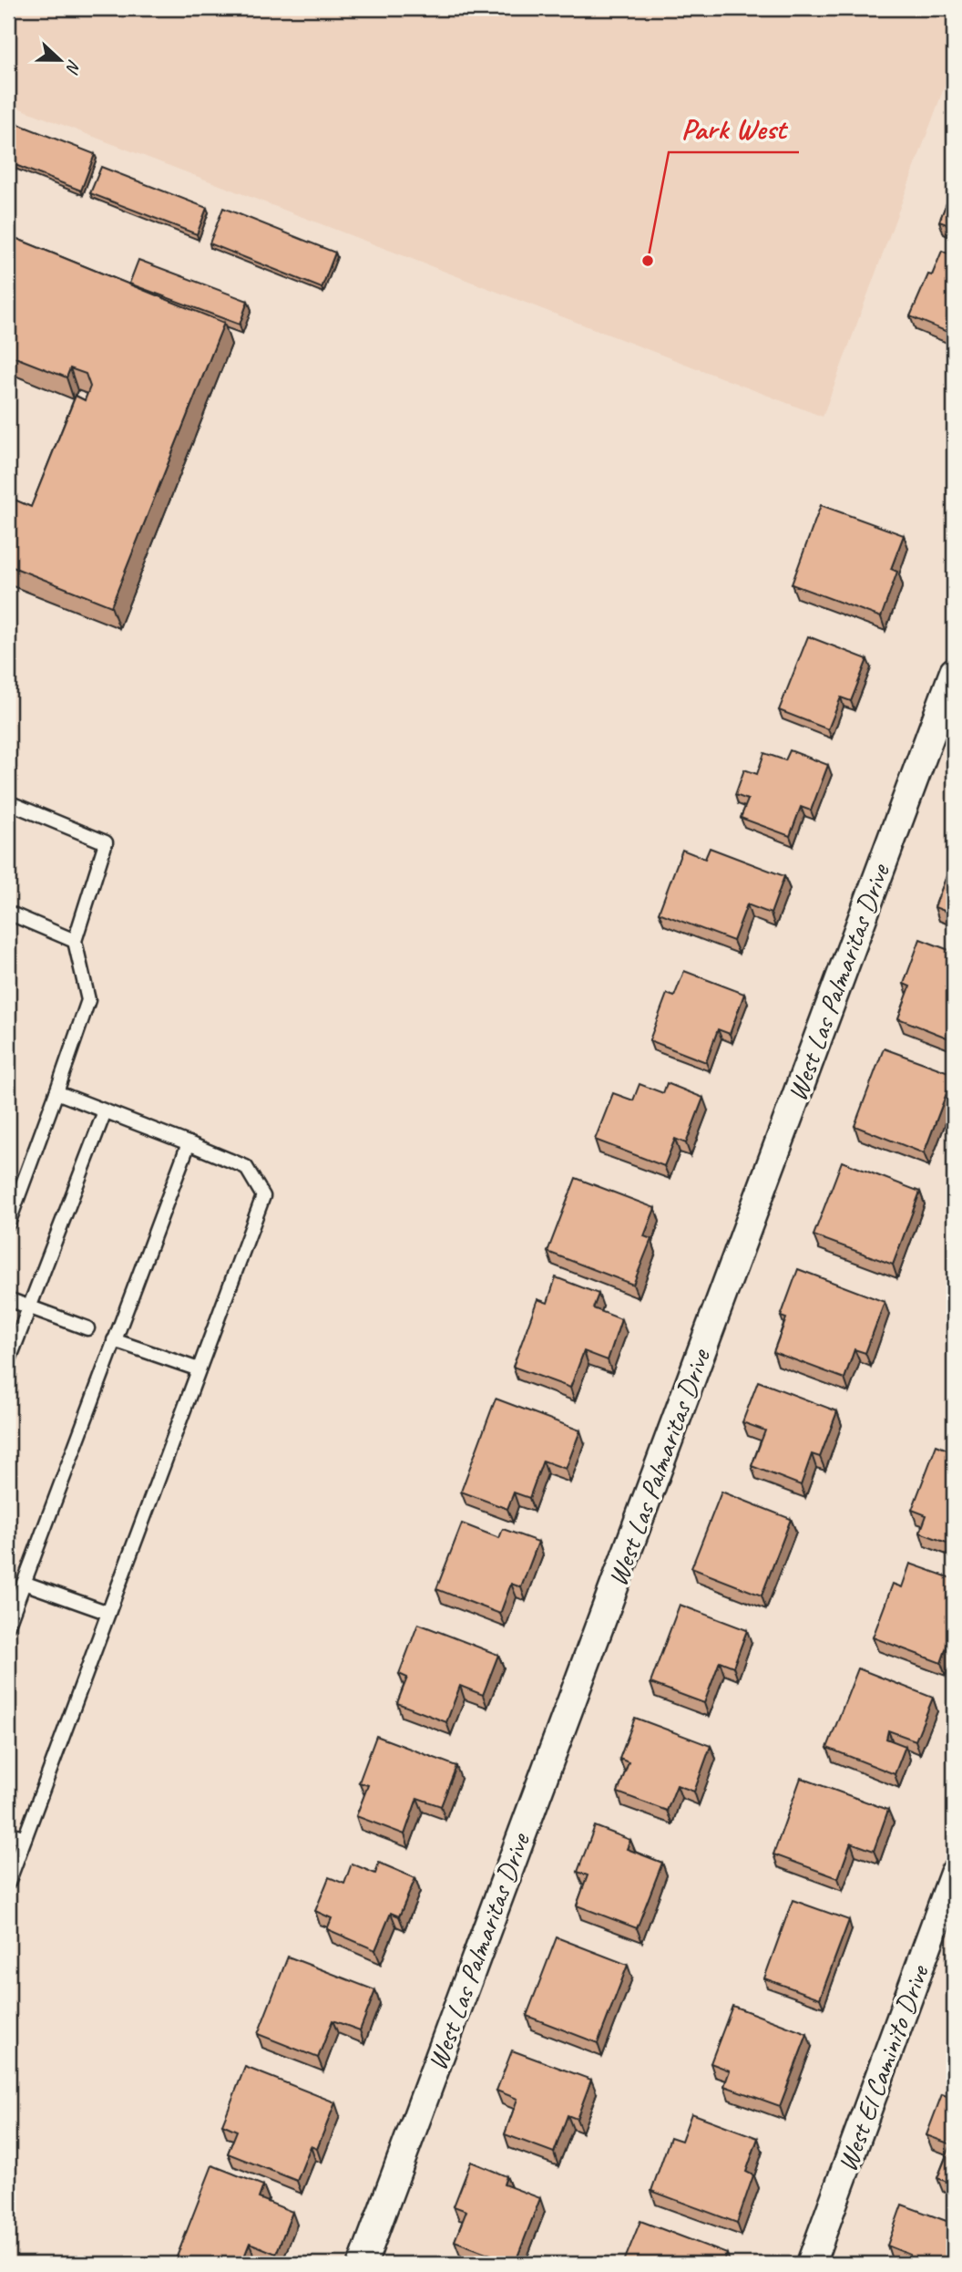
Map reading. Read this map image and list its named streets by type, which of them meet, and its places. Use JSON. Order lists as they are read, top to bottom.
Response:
{
  "streets": {
    "street": ["West Las Palmaritas Drive", "West El Caminito Drive"]
  },
  "places": ["Park West"],
  "north": "right"
}
